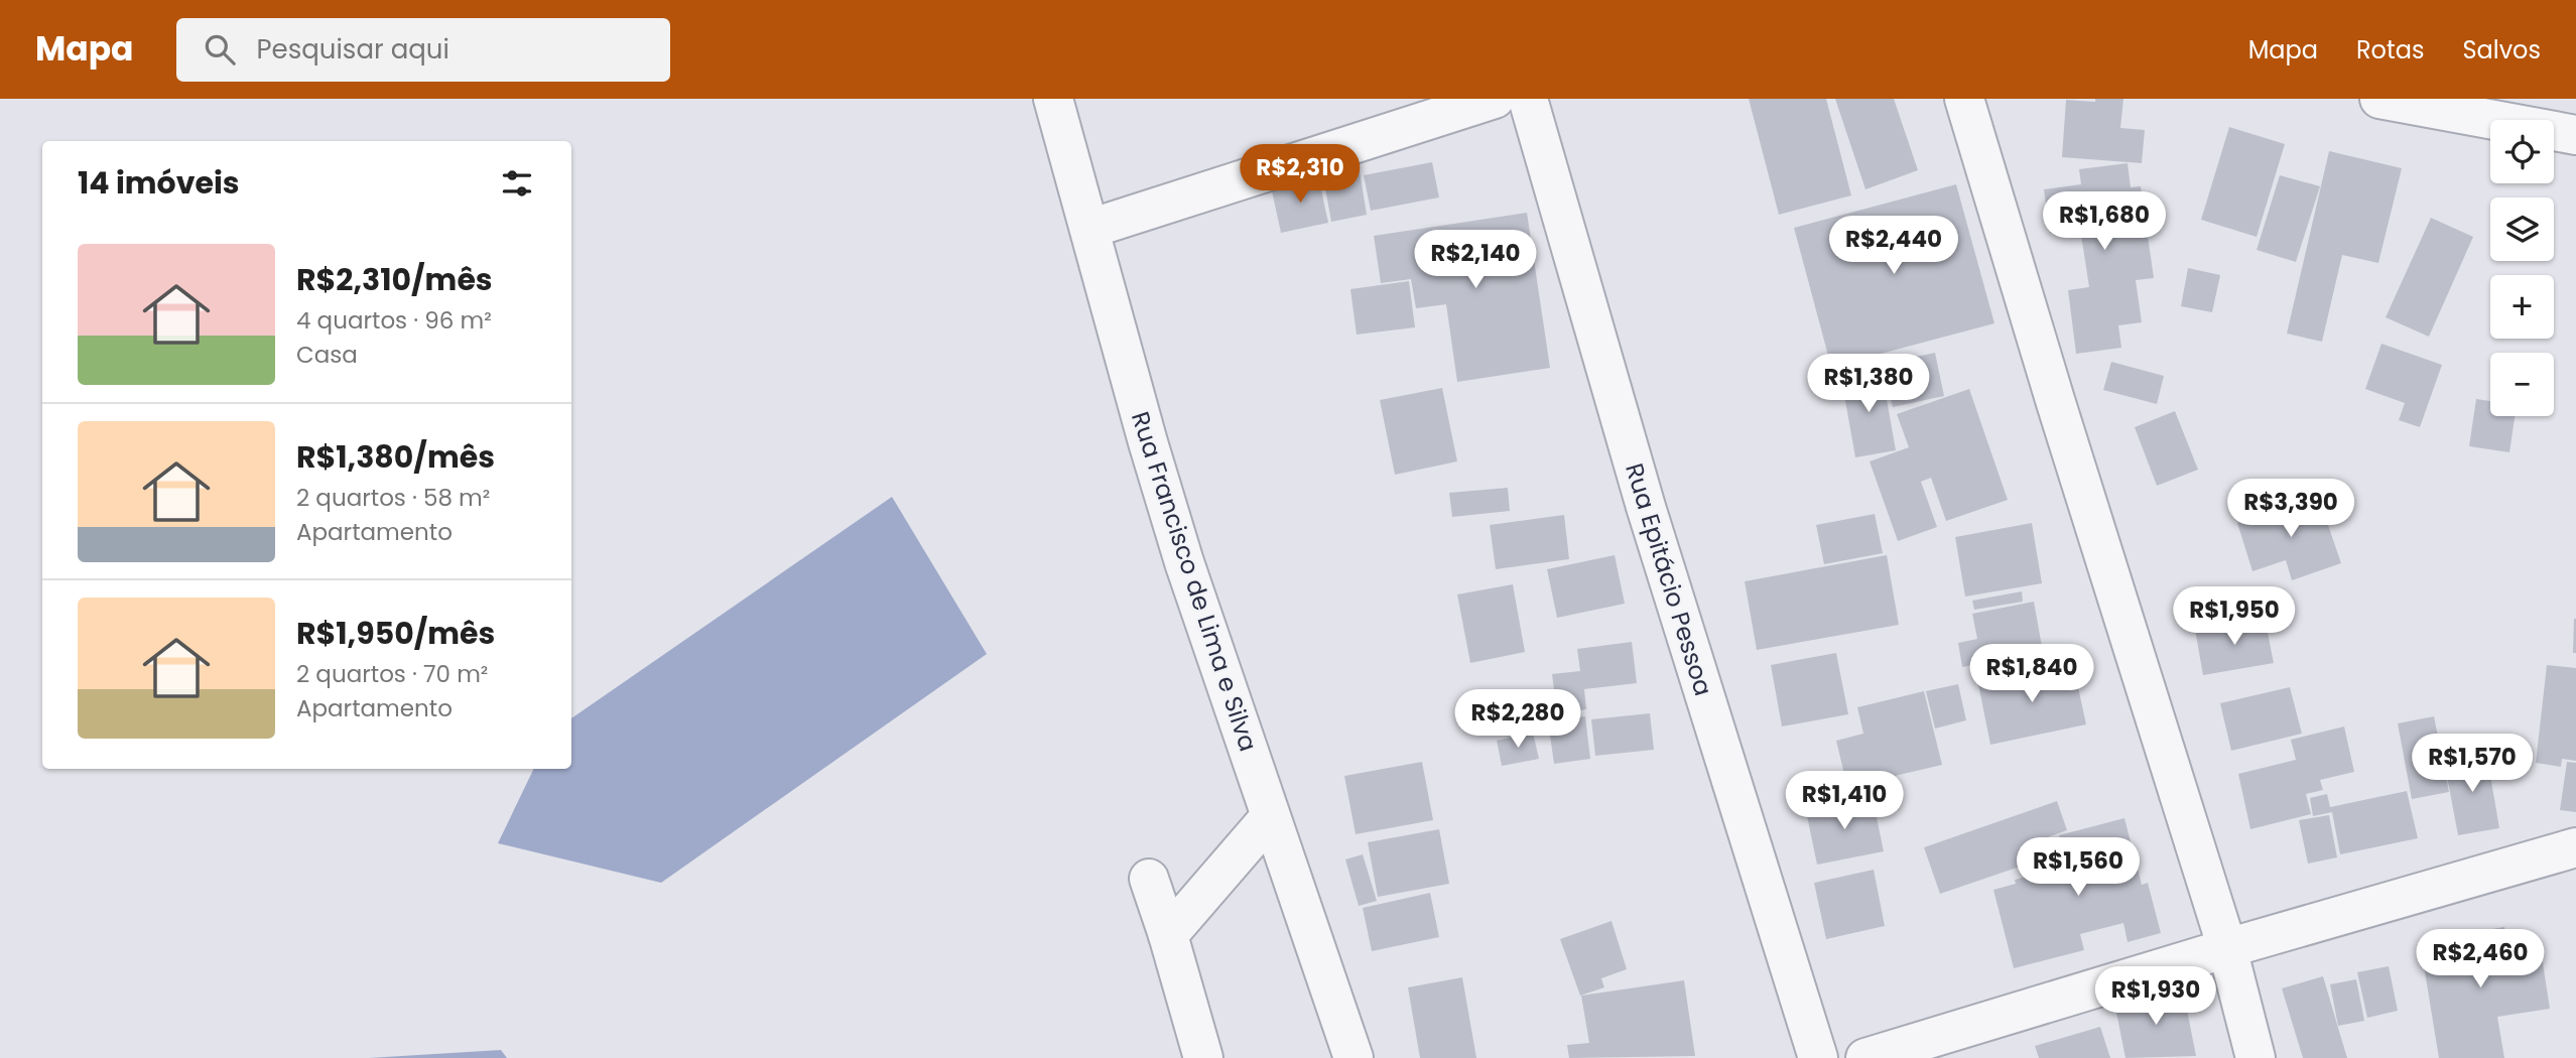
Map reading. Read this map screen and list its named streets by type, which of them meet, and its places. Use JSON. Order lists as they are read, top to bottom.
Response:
{
  "streets": {
    "street": ["Rua Epitácio Pessoa", "Rua Francisco de Lima e Silva"]
  },
  "page": {
    "header": "Mapa",
    "search": "Pesquisar aqui",
    "nav": ["Mapa", "Rotas", "Salvos"],
    "map_buttons": ["+", "−"],
    "heading": "14 imóveis",
    "price": [
      "R$2,310",
      "R$1,680",
      "R$2,440",
      "R$2,140",
      "R$1,380",
      "R$3,390",
      "R$1,950",
      "R$1,840",
      "R$2,280",
      "R$1,570",
      "R$1,410",
      "R$1,560",
      "R$2,460",
      "R$1,930"
    ],
    "list": [
      {
        "name": "R$2,310/mês",
        "note": "4 quartos · 96 m² · Casa"
      },
      {
        "name": "R$1,380/mês",
        "note": "2 quartos · 58 m² · Apartamento"
      },
      {
        "name": "R$1,950/mês",
        "note": "2 quartos · 70 m² · Apartamento"
      }
    ]
  }
}
